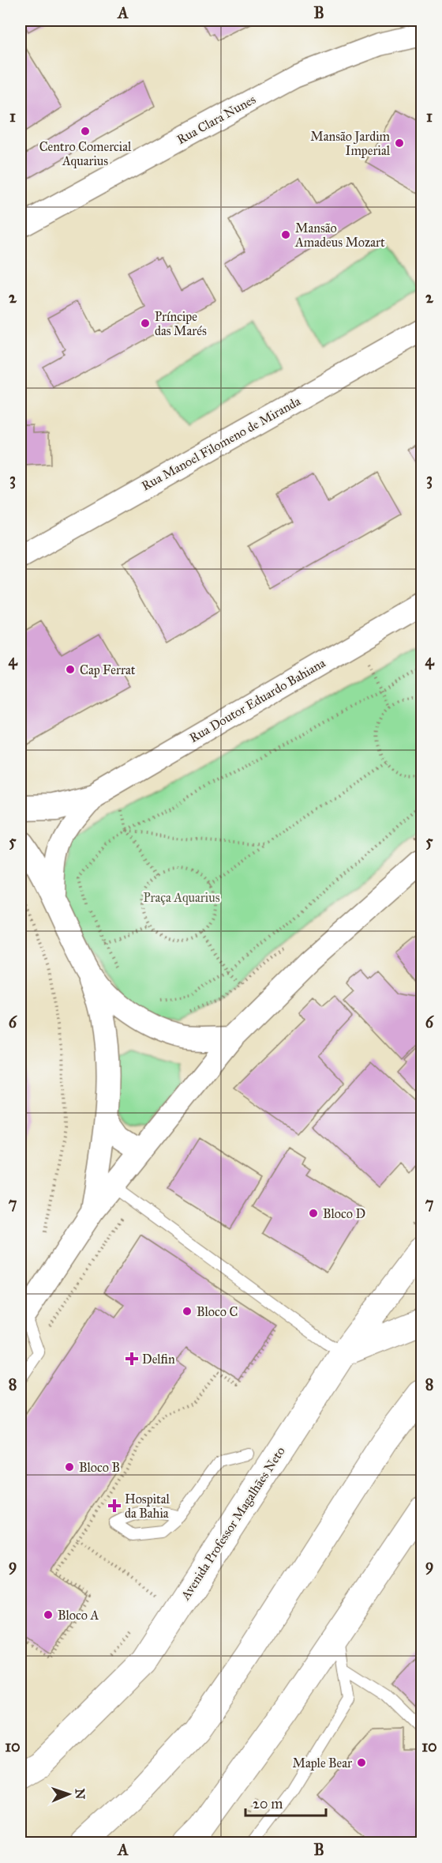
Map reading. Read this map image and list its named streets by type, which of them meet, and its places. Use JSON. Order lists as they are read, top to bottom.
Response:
{
  "streets": {
    "main road": ["Avenida Professor Magalhães Neto"],
    "street": ["Rua Clara Nunes", "Rua Manoel Filomeno de Miranda", "Rua Doutor Eduardo Bahiana"]
  },
  "parks": ["Praça Aquarius"],
  "places": {
    "other": [
      "Centro Comercial Aquarius",
      "Mansão Jardim Imperial",
      "Mansão Amadeus Mozart",
      "Príncipe das Marés",
      "Cap Ferrat",
      "Bloco D",
      "Bloco C",
      "Bloco B",
      "Bloco A",
      "Maple Bear"
    ],
    "health": ["Delfin", "Hospital da Bahia"]
  },
  "scale_bar": "20 m",
  "north": "right",
  "grid": {
    "columns": ["A", "B"],
    "rows": [
      "1",
      "2",
      "3",
      "4",
      "5",
      "6",
      "7",
      "8",
      "9",
      "10"
    ]
  }
}
